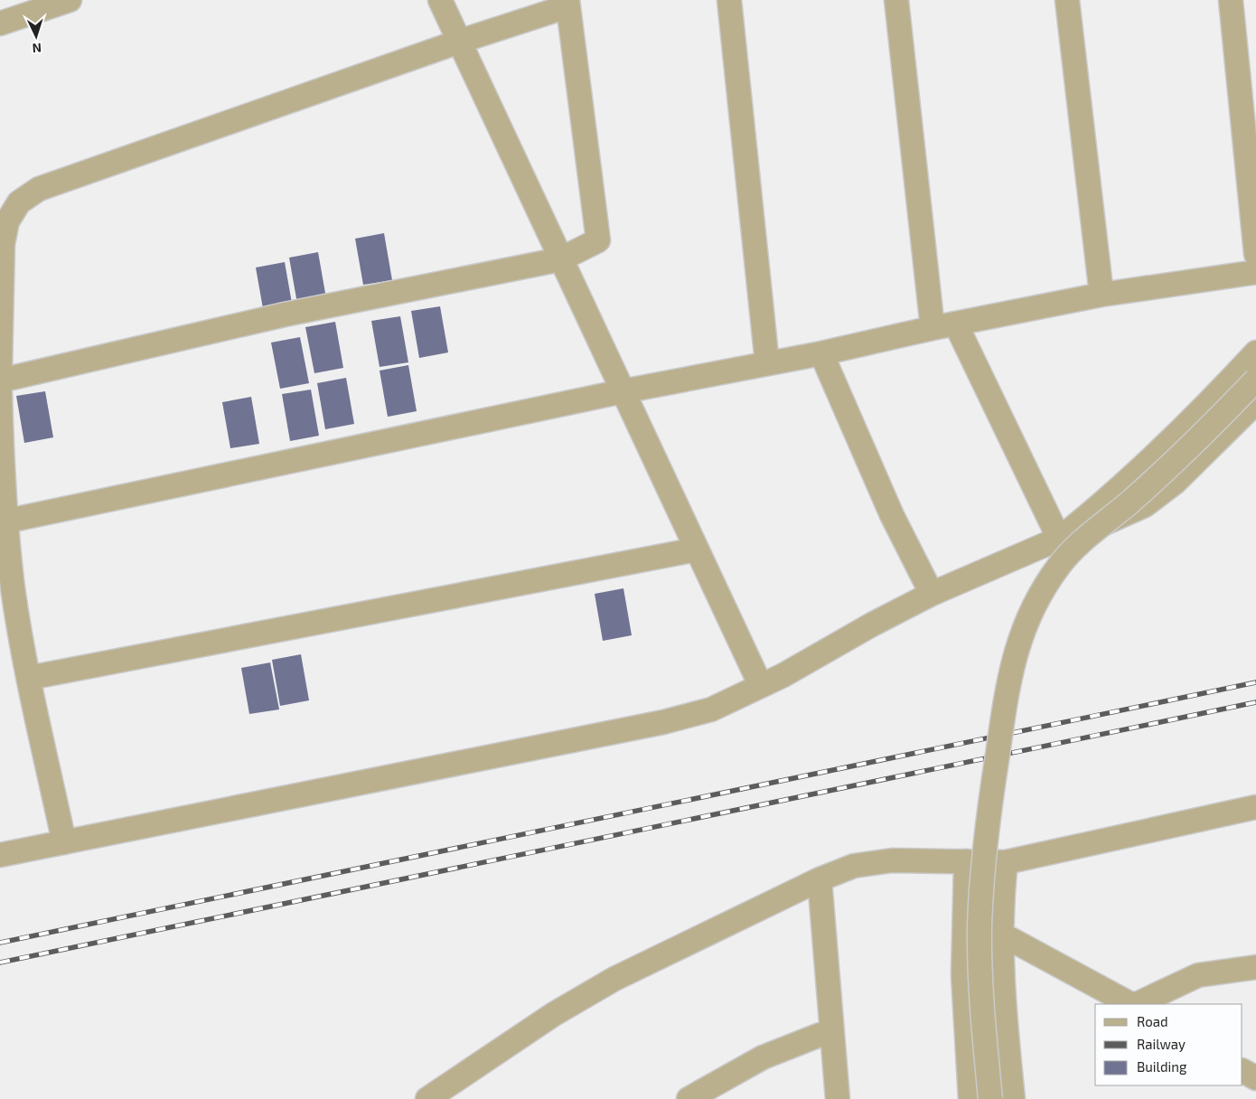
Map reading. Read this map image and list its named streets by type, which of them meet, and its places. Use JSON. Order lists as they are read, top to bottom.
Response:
{
  "legend": ["Road", "Railway", "Building"],
  "north": "bottom"
}
